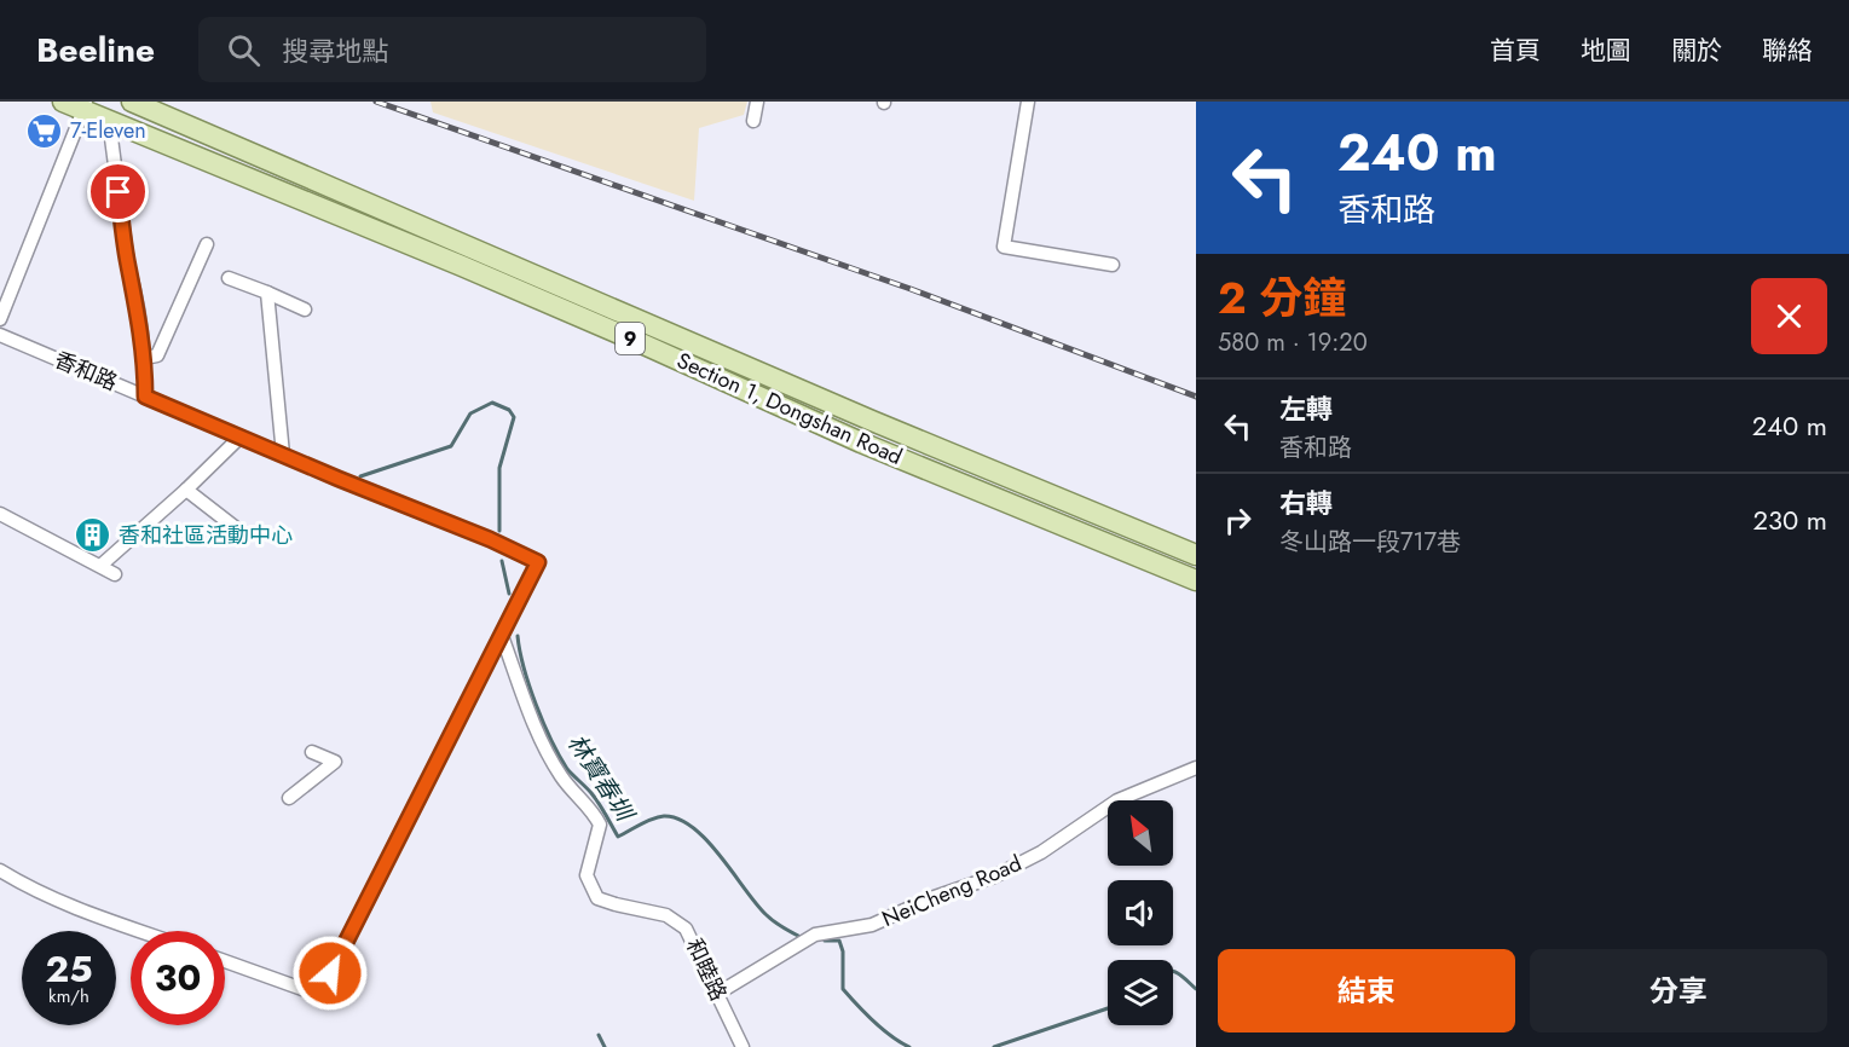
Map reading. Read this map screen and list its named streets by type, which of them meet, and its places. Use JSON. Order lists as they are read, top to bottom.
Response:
{
  "streets": {
    "main road": ["9", "Section 1, Dongshan Road"],
    "street": ["香和路", "NeiCheng Road", "和睦路"]
  },
  "crossings": [
    ["香和路", "和睦路"],
    ["NeiCheng Road", "和睦路"]
  ],
  "water": ["林寶春圳"],
  "places": {
    "supermarket": ["7-Eleven"],
    "building": ["香和社區活動中心"]
  },
  "north": "top left",
  "page": {
    "header": "Beeline",
    "search": "搜尋地點",
    "nav": [
      "首頁",
      "地圖",
      "關於",
      "聯絡"
    ],
    "turn": ["240 m", "香和路"],
    "heading": ["2 分鐘", "580 m · 19:20"],
    "list": [
      {
        "name": "左轉",
        "note": "香和路",
        "value": "240 m"
      },
      {
        "name": "右轉",
        "note": "冬山路一段717巷",
        "value": "230 m"
      }
    ],
    "speed": "25 km/h",
    "limit": "30",
    "buttons": ["結束", "分享"]
  }
}
